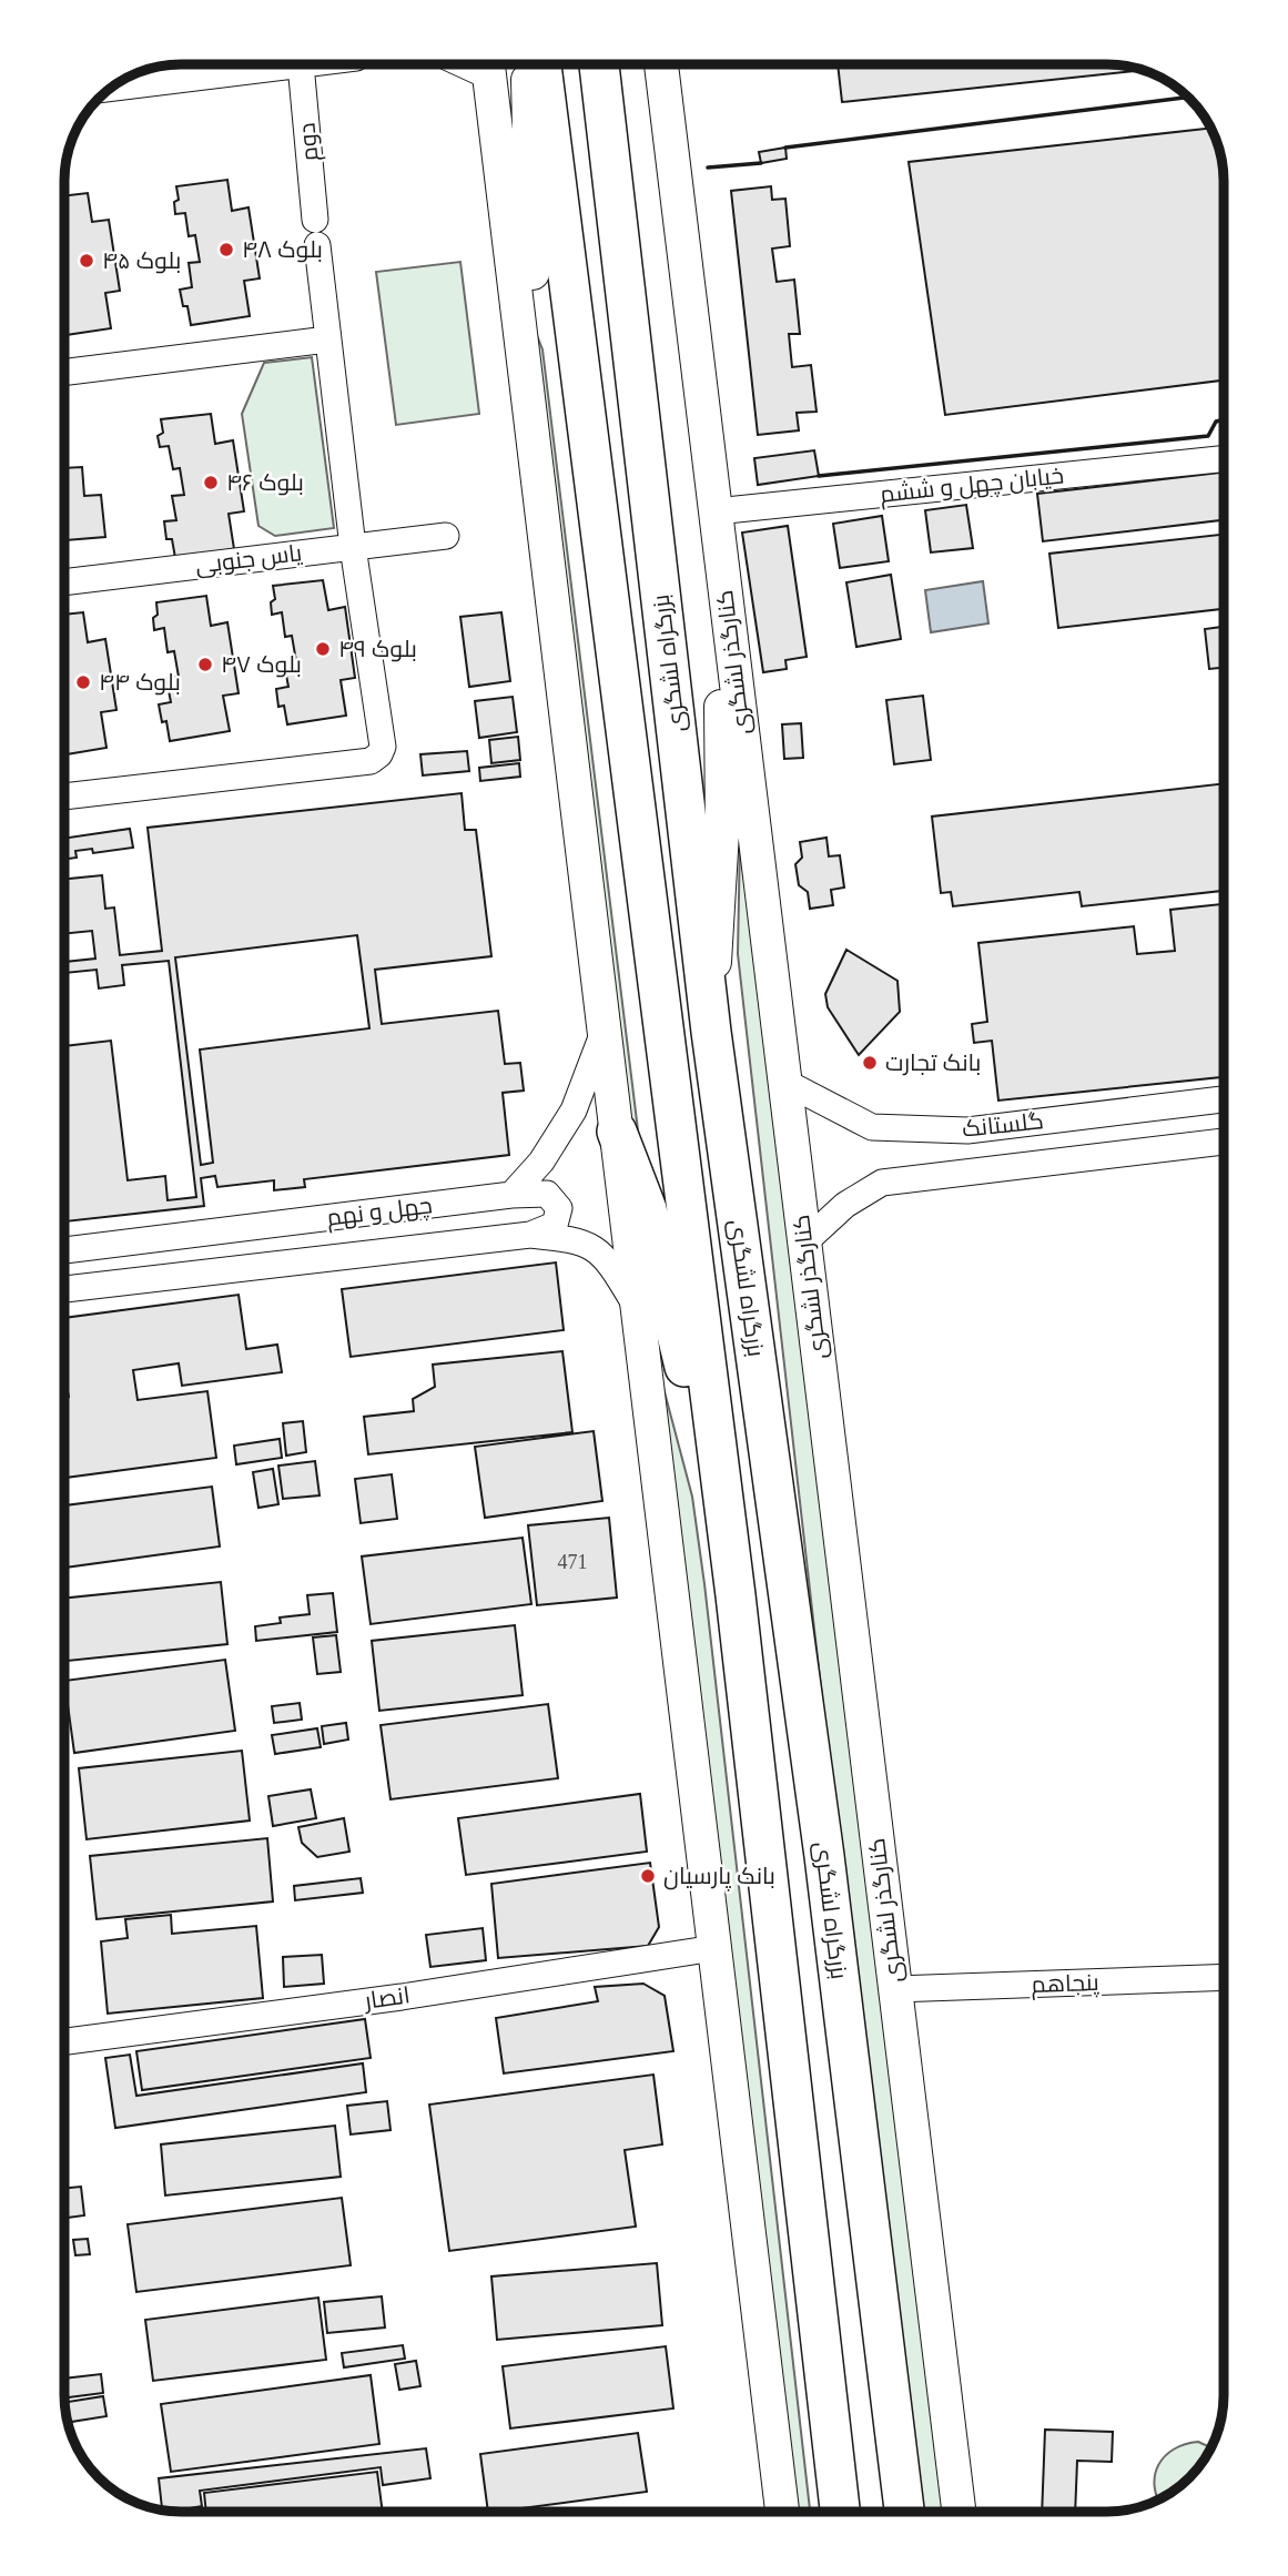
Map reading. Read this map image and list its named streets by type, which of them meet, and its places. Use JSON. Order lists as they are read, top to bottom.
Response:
{
  "streets": {
    "highway": ["بزرگراه لشگری"],
    "main road": ["کنارگذر لشگری"],
    "street": [
      "دوم",
      "خیابان چهل و ششم",
      "یاس جنوبی",
      "گلستانک",
      "چهل و نهم",
      "پنجاهم",
      "انصار"
    ]
  },
  "crossings": [
    ["دوم", "یاس جنوبی"],
    ["خیابان چهل و ششم", "کنارگذر لشگری"],
    ["کنارگذر لشگری", "گلستانک"],
    ["کنارگذر لشگری", "پنجاهم"]
  ],
  "places": [
    "بلوک ۴۸",
    "بلوک ۴۵",
    "بلوک ۴۶",
    "بلوک ۴۹",
    "بلوک ۴۷",
    "بلوک ۴۴",
    "بانک تجارت",
    "بانک پارسیان"
  ],
  "house_numbers": ["471"]
}
